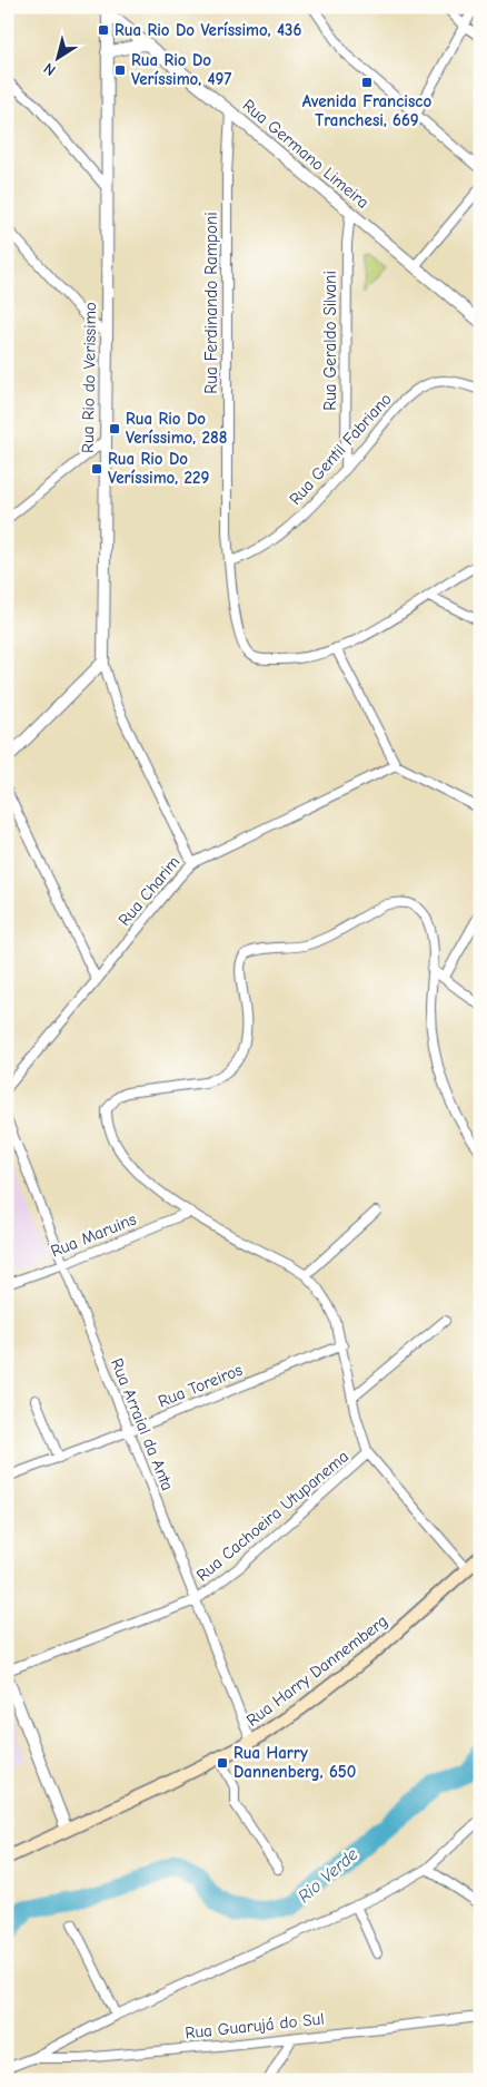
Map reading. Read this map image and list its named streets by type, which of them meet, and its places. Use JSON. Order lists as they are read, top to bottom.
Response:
{
  "streets": {
    "main road": ["Rua Harry Dannemberg"],
    "street": [
      "Rua Germano Limeira",
      "Rua Ferdinando Ramponi",
      "Rua Geraldo Silvani",
      "Rua Rio do Verissimo",
      "Rua Gentil Fabriano",
      "Rua Charim",
      "Rua Maruins",
      "Rua Toreiros",
      "Rua Arraial da Anta",
      "Rua Cachoeira Utupanema",
      "Rua Guarujá do Sul"
    ]
  },
  "crossings": [
    ["Rua Germano Limeira", "Rua Ferdinando Ramponi"],
    ["Rua Germano Limeira", "Rua Geraldo Silvani"],
    ["Rua Germano Limeira", "Rua Rio do Verissimo"],
    ["Rua Ferdinando Ramponi", "Rua Gentil Fabriano"],
    ["Rua Geraldo Silvani", "Rua Gentil Fabriano"],
    ["Rua Rio do Verissimo", "Rua Charim"],
    ["Rua Maruins", "Rua Arraial da Anta"],
    ["Rua Toreiros", "Rua Arraial da Anta"],
    ["Rua Arraial da Anta", "Rua Cachoeira Utupanema"],
    ["Rua Arraial da Anta", "Rua Harry Dannemberg"]
  ],
  "water": ["Rio Verde"],
  "places": {
    "transit": [
      "Rua Rio Do Veríssimo, 436",
      "Rua Rio Do Veríssimo, 497",
      "Avenida Francisco Tranchesi, 669",
      "Rua Rio Do Veríssimo, 288",
      "Rua Rio Do Veríssimo, 229",
      "Rua Harry Dannenberg, 650"
    ]
  },
  "north": "bottom left"
}
